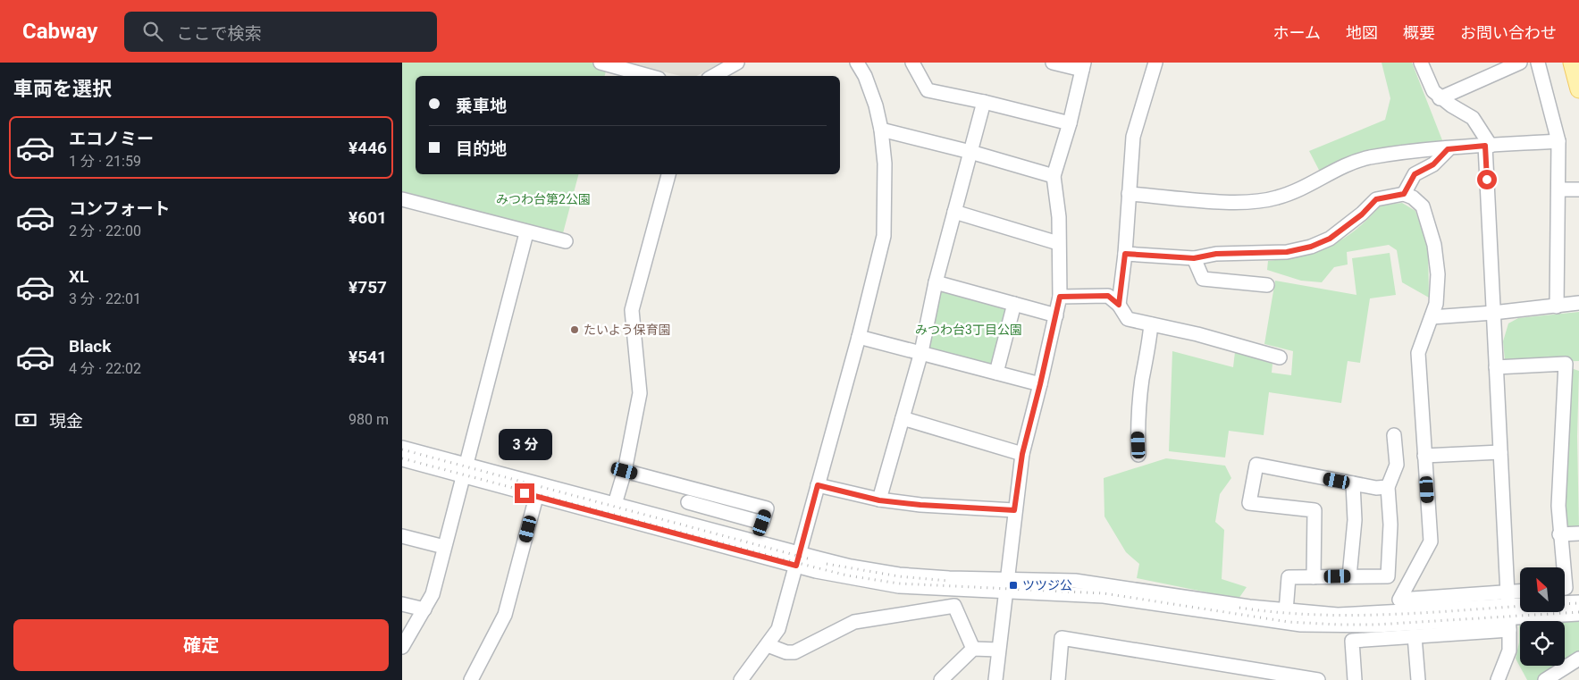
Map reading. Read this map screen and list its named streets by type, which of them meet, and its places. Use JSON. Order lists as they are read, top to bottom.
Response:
{
  "parks": ["みつわ台第2公園", "みつわ台3丁目公園"],
  "places": {
    "other": ["たいよう保育園"],
    "transit": ["ツツジ公"]
  },
  "north": "top left",
  "page": {
    "header": "Cabway",
    "search": "ここで検索",
    "nav": [
      "ホーム",
      "地図",
      "概要",
      "お問い合わせ"
    ],
    "heading": "車両を選択",
    "banner": ["乗車地", "目的地"],
    "list": [
      {
        "name": "エコノミー",
        "note": "1 分 · 21:59",
        "value": "¥446"
      },
      {
        "name": "コンフォート",
        "note": "2 分 · 22:00",
        "value": "¥601"
      },
      {
        "name": "XL",
        "note": "3 分 · 22:01",
        "value": "¥757"
      },
      {
        "name": "Black",
        "note": "4 分 · 22:02",
        "value": "¥541"
      }
    ],
    "pay": ["現金", "980 m"],
    "bubble": "3 分",
    "buttons": "確定"
  }
}
